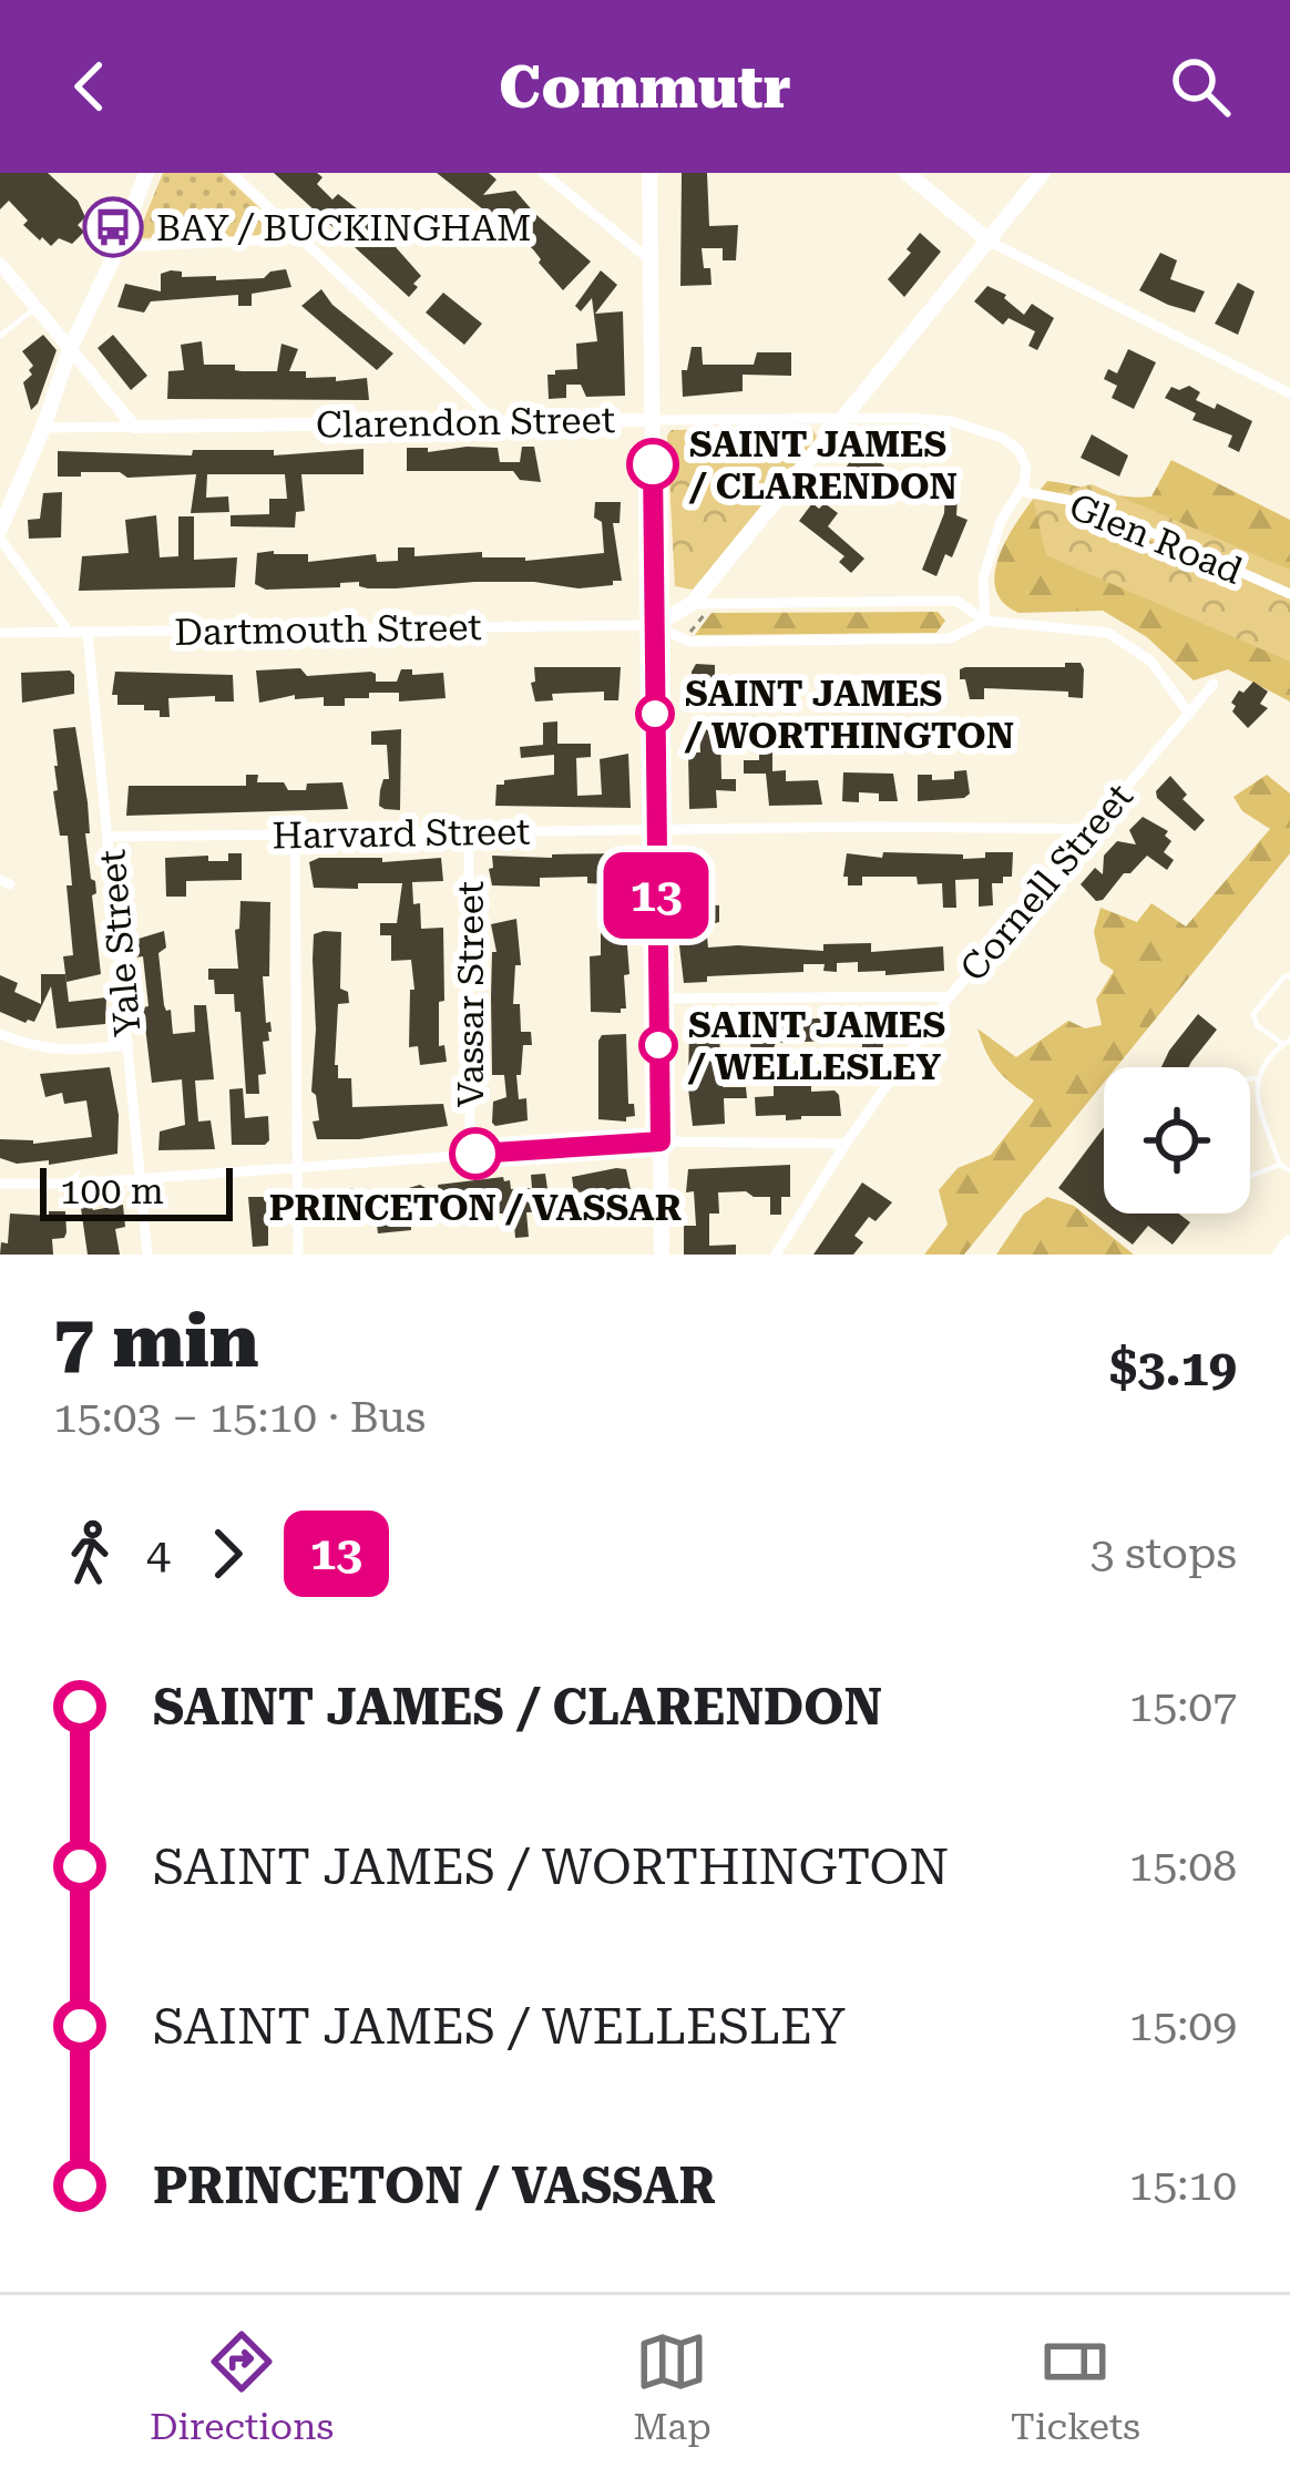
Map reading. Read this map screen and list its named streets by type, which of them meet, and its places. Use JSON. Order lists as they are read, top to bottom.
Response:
{
  "streets": {
    "street": [
      "Clarendon Street",
      "Glen Road",
      "Dartmouth Street",
      "Harvard Street",
      "Cornell Street",
      "Yale Street",
      "Vassar Street"
    ]
  },
  "crossings": [
    ["Clarendon Street", "Glen Road"],
    ["Dartmouth Street", "Yale Street"],
    ["Harvard Street", "Cornell Street"],
    ["Harvard Street", "Yale Street"],
    ["Harvard Street", "Vassar Street"]
  ],
  "places": {
    "bus stop": ["BAY / BUCKINGHAM"],
    "other": [
      "SAINT JAMES / CLARENDON",
      "SAINT JAMES / WORTHINGTON",
      "SAINT JAMES / WELLESLEY",
      "PRINCETON / VASSAR"
    ]
  },
  "lines": ["bus line 13"],
  "scale_bar": "100 m",
  "page": {
    "header": "Commutr",
    "on_map": "13",
    "scale": "100 m",
    "heading": ["7 min", "15:03 – 15:10 · Bus", "$3.19"],
    "legs": ["4", "13", "3 stops"],
    "list": [
      {
        "name": "SAINT JAMES / CLARENDON",
        "value": "15:07"
      },
      {
        "name": "SAINT JAMES / WORTHINGTON",
        "value": "15:08"
      },
      {
        "name": "SAINT JAMES / WELLESLEY",
        "value": "15:09"
      },
      {
        "name": "PRINCETON / VASSAR",
        "value": "15:10"
      }
    ],
    "tabs": ["Directions", "Map", "Tickets"]
  }
}
